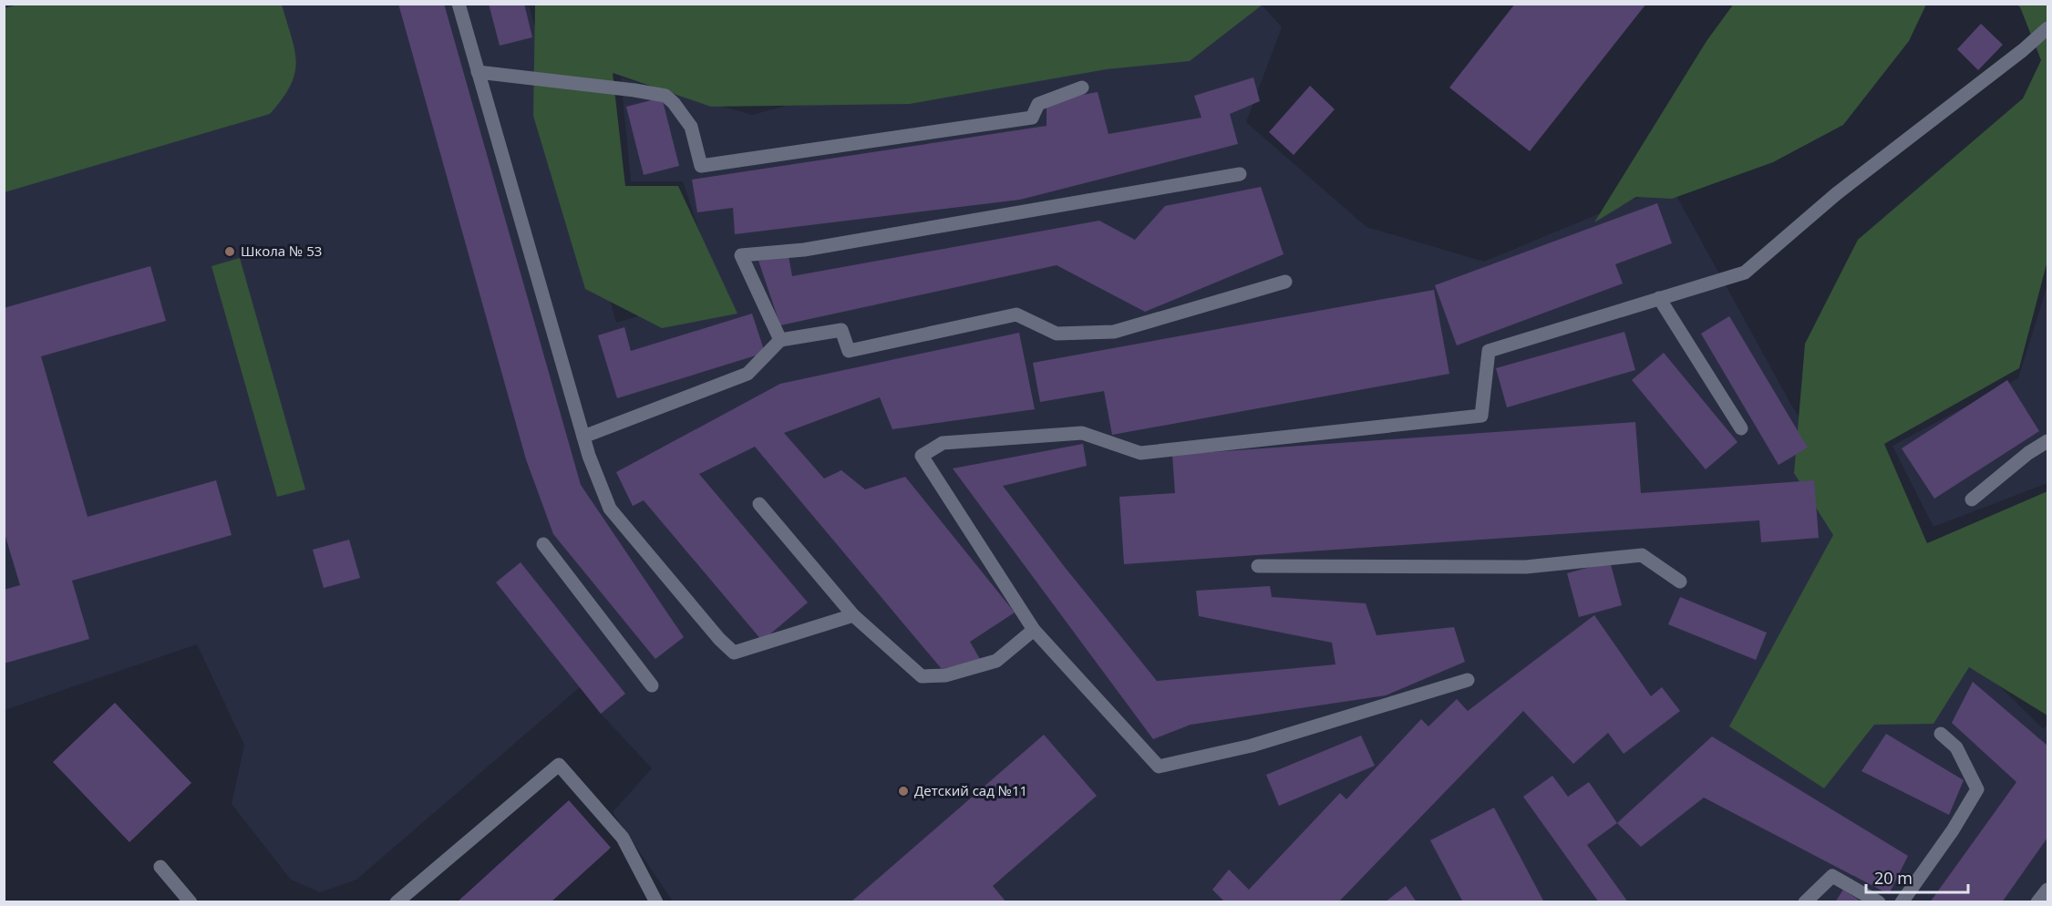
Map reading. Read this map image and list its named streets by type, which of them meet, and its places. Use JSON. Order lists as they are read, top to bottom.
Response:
{
  "places": ["Школа № 53", "Детский сад №11"],
  "scale_bar": "20 m"
}
